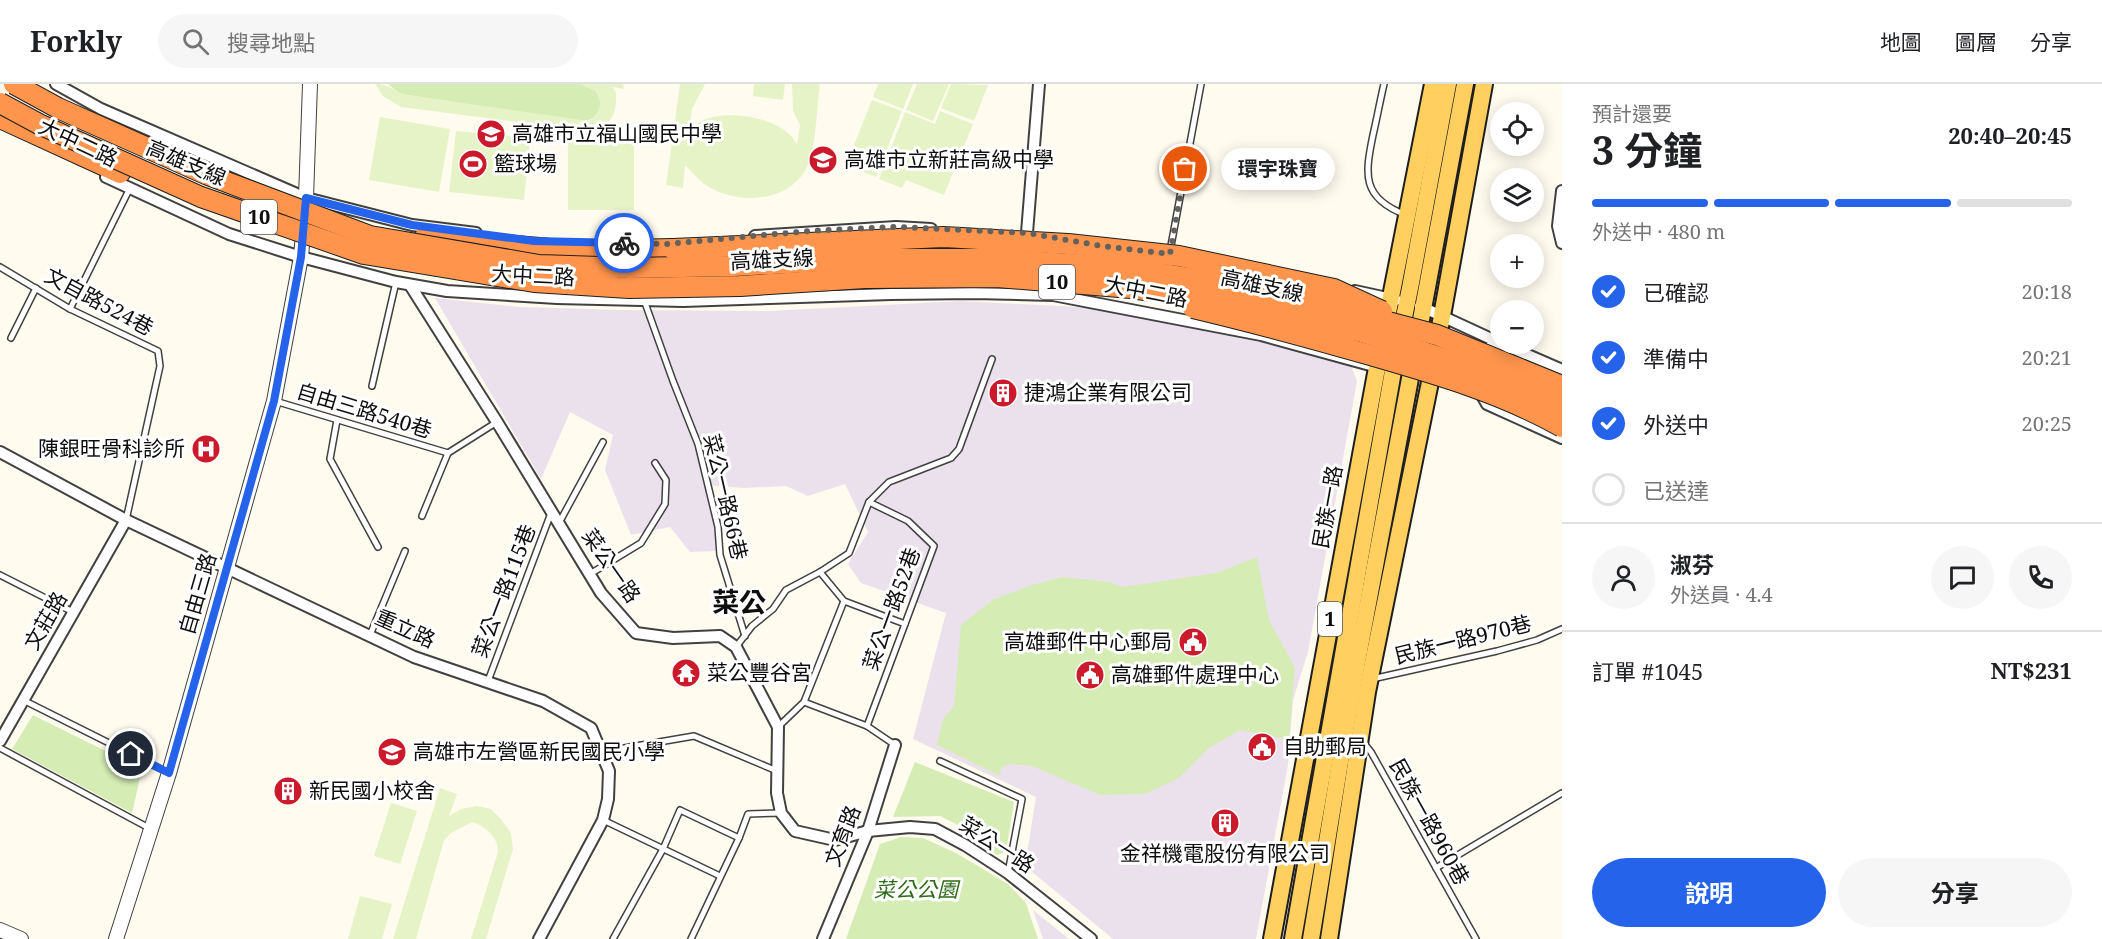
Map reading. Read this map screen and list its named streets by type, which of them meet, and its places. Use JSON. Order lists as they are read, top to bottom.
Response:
{
  "streets": {
    "highway": ["高雄支線", "10"],
    "main road": ["民族一路", "1"],
    "street": [
      "大中二路",
      "菜公一路",
      "自由三路",
      "文莊路",
      "重立路",
      "文育路"
    ],
    "lane": [
      "文自路524巷",
      "自由三路540巷",
      "菜公一路66巷",
      "菜公一路115巷",
      "菜公一路52巷",
      "民族一路970巷",
      "民族一路960巷"
    ]
  },
  "crossings": [
    ["大中二路", "菜公一路66巷"],
    ["大中二路", "民族一路"],
    ["大中二路", "菜公一路"],
    ["大中二路", "自由三路"],
    ["大中二路", "1"],
    ["文自路524巷", "文莊路"],
    ["文自路524巷", "重立路"],
    ["自由三路540巷", "自由三路"],
    ["菜公一路", "菜公一路115巷"],
    ["菜公一路", "菜公一路52巷"],
    ["菜公一路", "文育路"],
    ["菜公一路115巷", "重立路"],
    ["自由三路", "重立路"],
    ["菜公一路52巷", "文育路"],
    ["1", "民族一路960巷"],
    ["文莊路", "重立路"]
  ],
  "districts": ["菜公"],
  "parks": ["菜公公園"],
  "places": {
    "school or university": ["高雄市立福山國民中學", "高雄市立新莊高級中學", "高雄市左營區新民國民小學"],
    "sports": ["籃球場"],
    "other": ["環宇珠寶"],
    "building": ["捷鴻企業有限公司", "新民國小校舍", "金祥機電股份有限公司"],
    "hospital": ["陳銀旺骨科診所"],
    "public building": ["高雄郵件中心郵局", "高雄郵件處理中心", "自助郵局"],
    "temple": ["菜公豐谷宮"]
  },
  "page": {
    "header": "Forkly",
    "search": "搜尋地點",
    "nav": ["地圖", "圖層", "分享"],
    "heading": ["3 分鐘", "預計還要", "20:40–20:45"],
    "panel": [
      "淑芬",
      "外送員 · 4.4",
      "訂單 #1045",
      "NT$231"
    ],
    "map_buttons": ["+", "−"],
    "bubble": "環宇珠寶",
    "bar": "外送中 · 480 m",
    "list": [
      ["已確認", "20:18"],
      ["準備中", "20:21"],
      ["外送中", "20:25"],
      "已送達"
    ],
    "buttons": ["說明", "分享"]
  }
}
